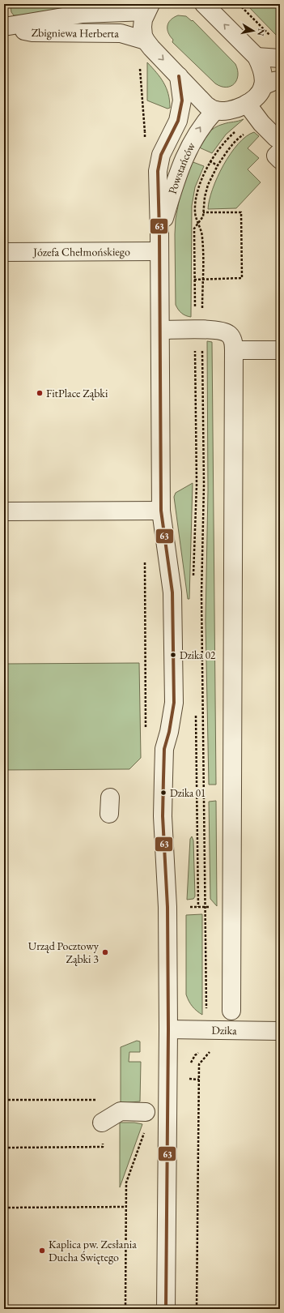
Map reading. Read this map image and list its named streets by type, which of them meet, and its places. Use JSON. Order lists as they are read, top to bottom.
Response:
{
  "streets": {
    "street": [
      "Zbigniewa Herberta",
      "Powstańców",
      "Józefa Chełmońskiego",
      "Dzika"
    ]
  },
  "crossings": [
    ["Powstańców", "Józefa Chełmońskiego"],
    ["Powstańców", "Dzika"]
  ],
  "places": [
    "FitPlace Ząbki",
    "Dzika 02",
    "Dzika 01",
    "Urząd Pocztowy Ząbki 3",
    "Kaplica pw. Zesłania Ducha Świętego"
  ],
  "lines": ["transit line 63"],
  "north": "right"
}
